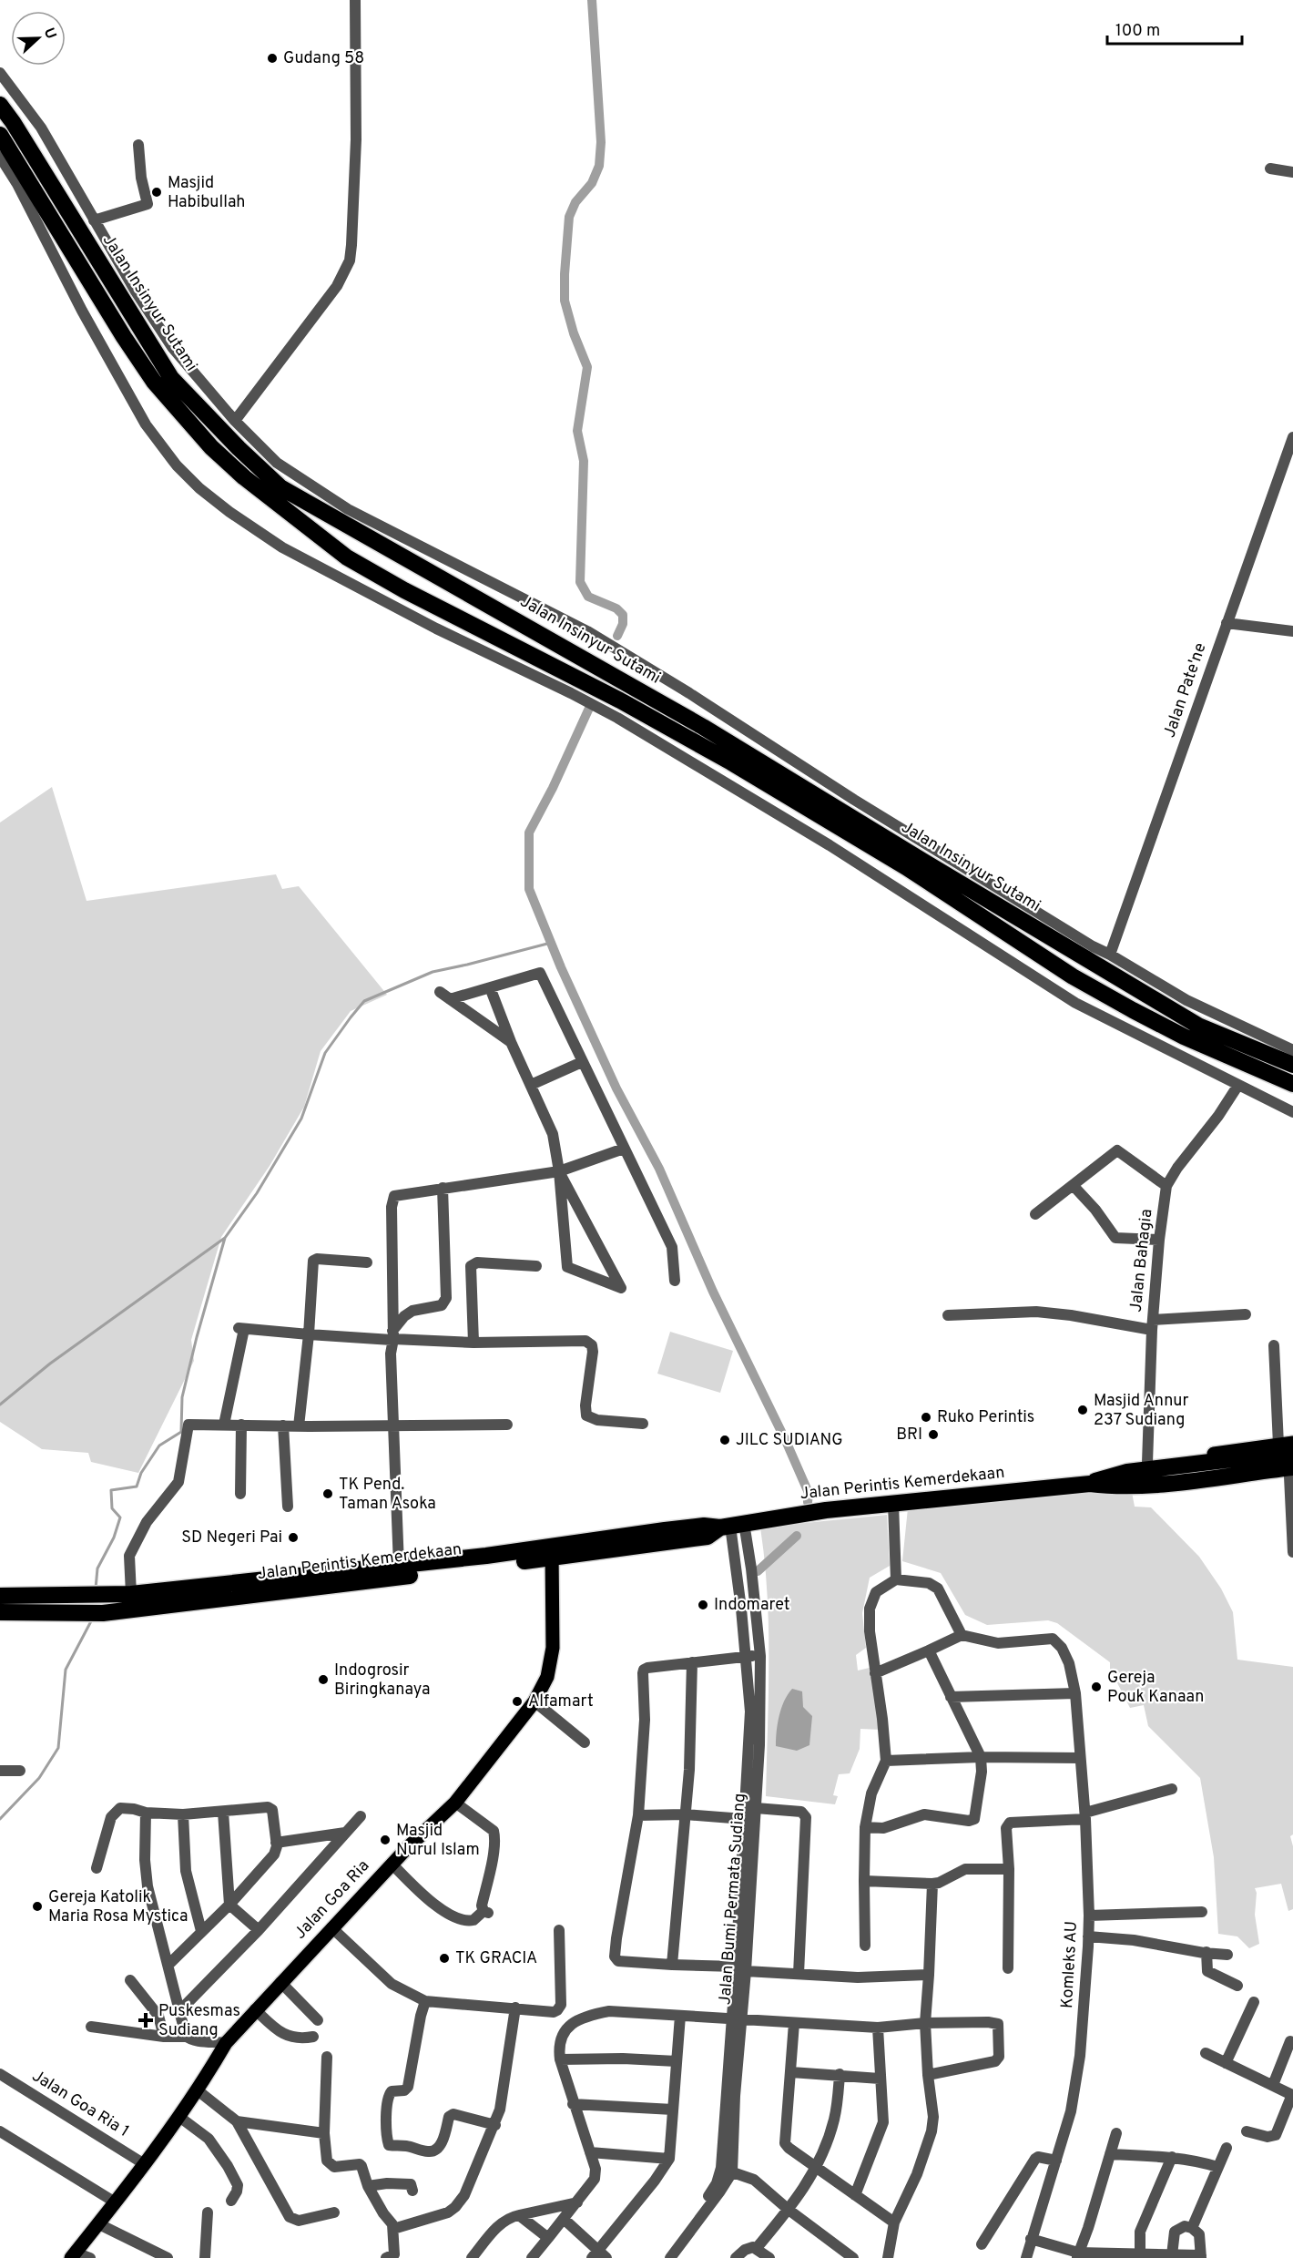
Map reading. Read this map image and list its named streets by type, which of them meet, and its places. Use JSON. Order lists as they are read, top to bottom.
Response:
{
  "streets": {
    "highway": ["Jalan Insinyur Sutami", "Jalan Perintis Kemerdekaan"],
    "main road": ["Jalan Goa Ria"],
    "street": [
      "Jalan Pate'ne",
      "Jalan Bahagia",
      "Jalan Bumi Permata Sudiang",
      "Komleks AU",
      "Jalan Goa Ria 1"
    ]
  },
  "crossings": [
    ["Jalan Bahagia", "Jalan Perintis Kemerdekaan"],
    ["Jalan Perintis Kemerdekaan", "Jalan Bumi Permata Sudiang"],
    ["Jalan Perintis Kemerdekaan", "Jalan Goa Ria"],
    ["Jalan Goa Ria", "Jalan Goa Ria 1"]
  ],
  "places": {
    "other": [
      "Gudang 58",
      "Masjid Habibullah",
      "Masjid Annur 237 Sudiang",
      "Ruko Perintis",
      "BRI",
      "JILC SUDIANG",
      "TK Pend. Taman Asoka",
      "SD Negeri Pai",
      "Indomaret",
      "Indogrosir Biringkanaya",
      "Gereja Pouk Kanaan",
      "Alfamart",
      "Masjid Nurul Islam",
      "Gereja Katolik Maria Rosa Mystica",
      "TK GRACIA"
    ],
    "health": ["Puskesmas Sudiang"]
  },
  "scale_bar": "100 m",
  "north": "right"
}
